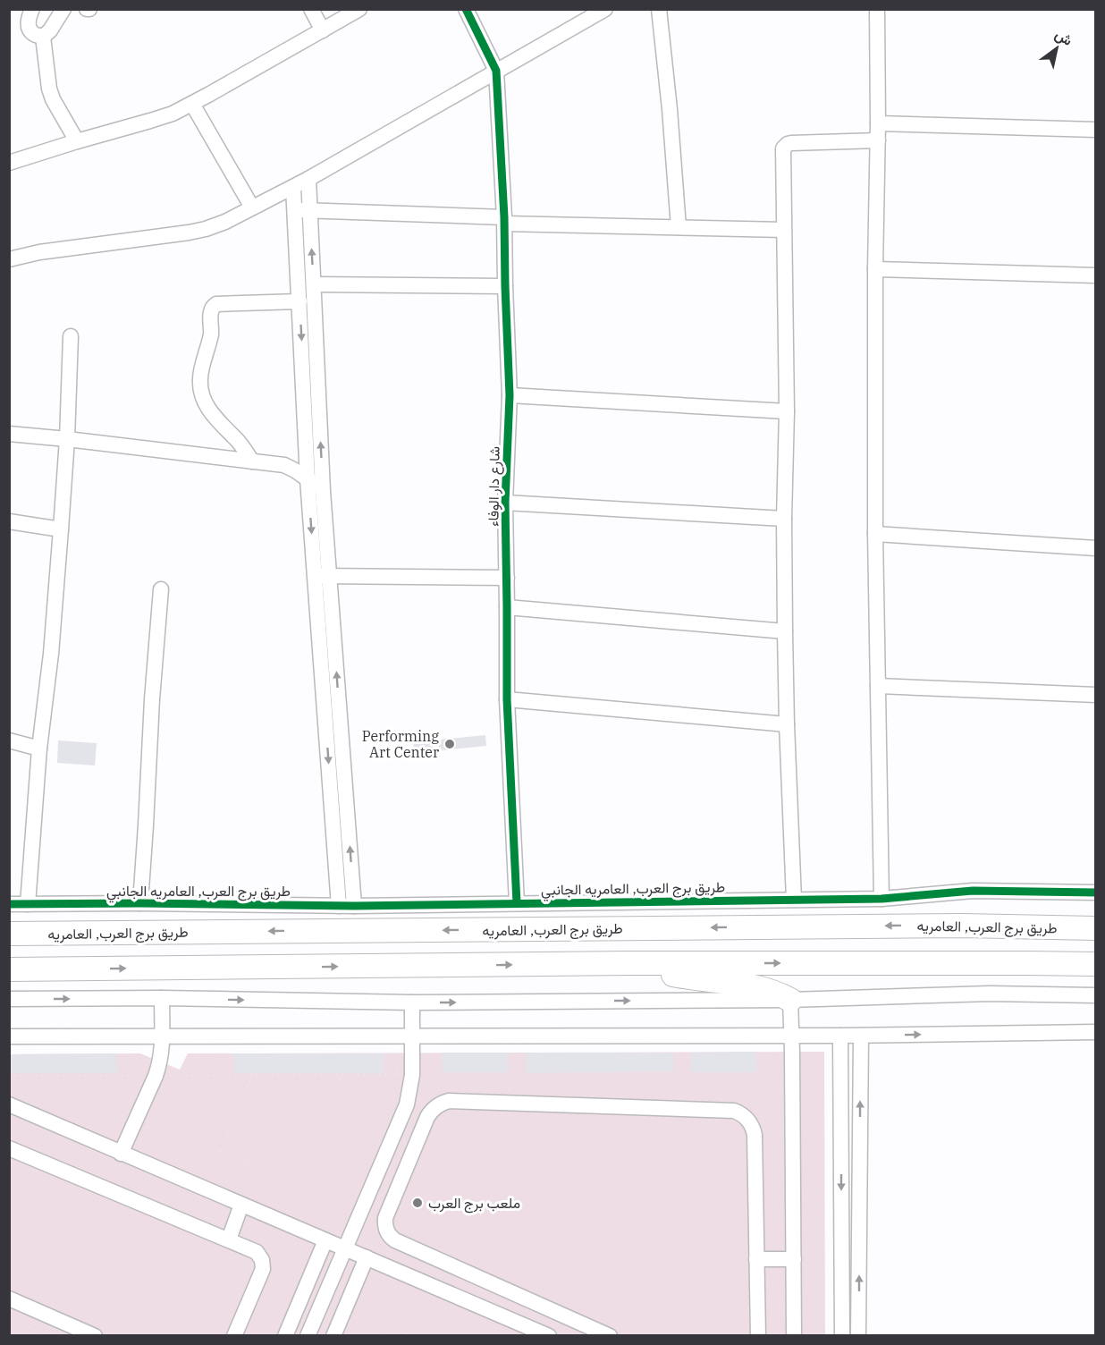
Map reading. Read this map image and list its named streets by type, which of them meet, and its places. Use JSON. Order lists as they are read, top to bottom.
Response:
{
  "streets": {
    "highway": ["طريق برج العرب, العامريه"],
    "street": ["شارع دار الوفاء", "طريق برج العرب, العامريه الجانبي"]
  },
  "crossings": [
    ["شارع دار الوفاء", "طريق برج العرب, العامريه الجانبي"]
  ],
  "places": ["Performing Art Center", "ملعب برج العرب"],
  "north": "top right"
}
